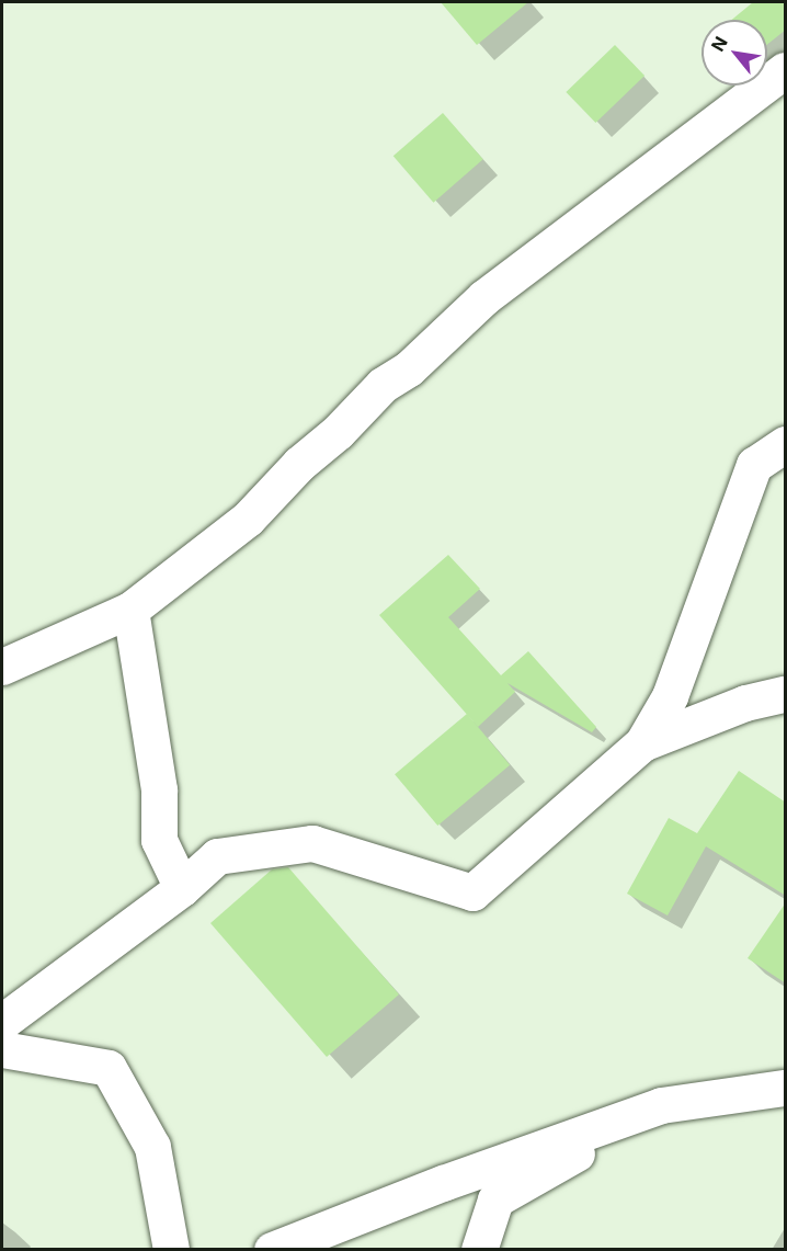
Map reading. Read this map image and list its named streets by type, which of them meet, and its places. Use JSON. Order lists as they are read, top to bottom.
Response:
{
  "north": "top left"
}
